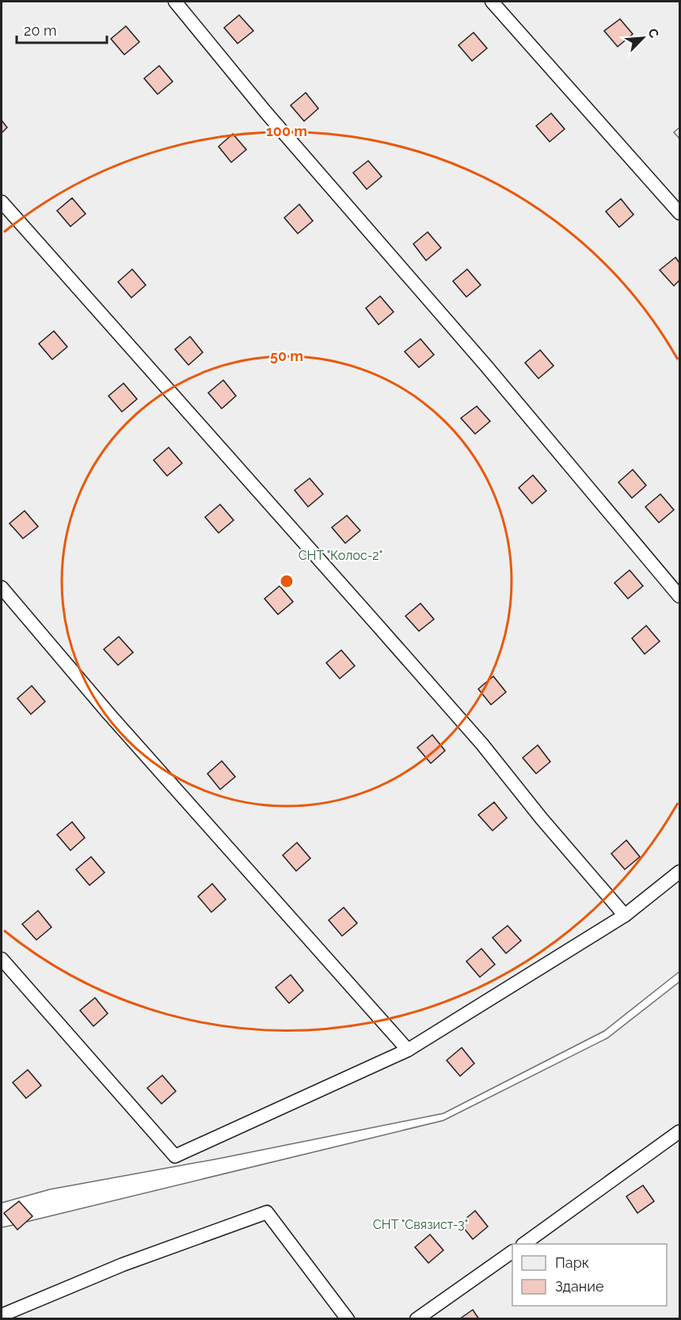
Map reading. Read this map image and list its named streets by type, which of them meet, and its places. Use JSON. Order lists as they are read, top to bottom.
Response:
{
  "parks": ["СНТ \"Колос-2\"", "СНТ \"Связист-3\""],
  "legend": ["Парк", "Здание"],
  "scale_bar": "20 m",
  "north": "top right",
  "rings": ["100 m", "50 m"]
}
